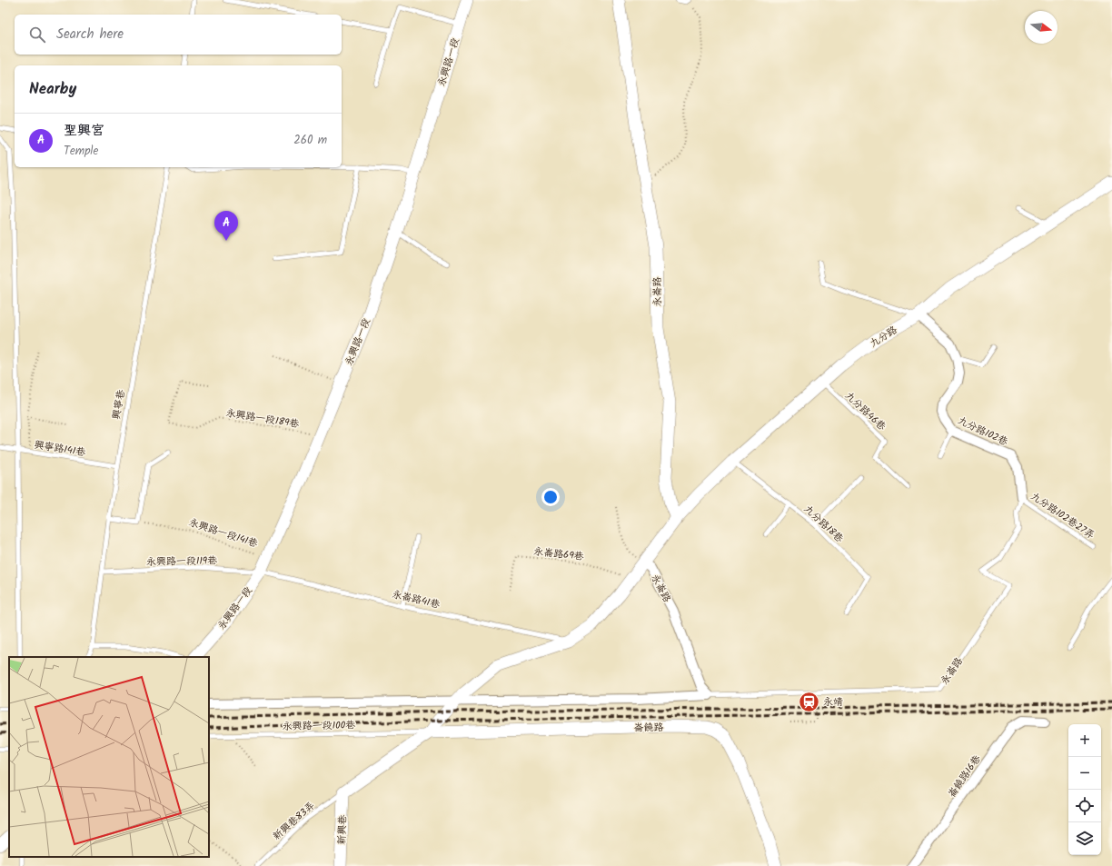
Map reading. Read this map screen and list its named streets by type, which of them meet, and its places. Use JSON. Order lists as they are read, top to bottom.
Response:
{
  "streets": {
    "street": [
      "永興路一段",
      "永崙路",
      "九分路",
      "九分路102巷",
      "崙饒路",
      "崙饒路16巷",
      "新興巷"
    ],
    "lane": [
      "興寧巷",
      "九分路46巷",
      "興寧路141巷",
      "九分路102巷27弄",
      "九分路18巷",
      "永興路一段119巷",
      "永崙路41巷",
      "永興路一段100巷",
      "新興巷83弄"
    ],
    "path": ["永興路一段189巷", "永興路一段141巷", "永崙路69巷"]
  },
  "crossings": [
    ["永興路一段", "永興路一段189巷"],
    ["永興路一段", "永興路一段141巷"],
    ["永興路一段", "永興路一段119巷"],
    ["永興路一段", "永崙路41巷"],
    ["永崙路", "九分路"],
    ["永崙路", "九分路102巷"],
    ["永崙路", "九分路102巷27弄"],
    ["九分路", "九分路46巷"],
    ["九分路", "九分路102巷"],
    ["九分路", "九分路18巷"],
    ["興寧巷", "興寧路141巷"],
    ["興寧巷", "永興路一段119巷"],
    ["九分路102巷", "九分路102巷27弄"],
    ["永興路一段119巷", "永崙路41巷"],
    ["永興路一段100巷", "崙饒路"],
    ["新興巷83弄", "新興巷"]
  ],
  "places": {
    "station": ["永靖"]
  },
  "north": "right",
  "page": {
    "search": "Search here",
    "heading": "Nearby",
    "list": [
      {
        "mark": "A",
        "name": "聖興宮",
        "note": "Temple",
        "value": "260 m"
      }
    ],
    "pins": "A",
    "map_buttons": ["+", "−"]
  }
}
